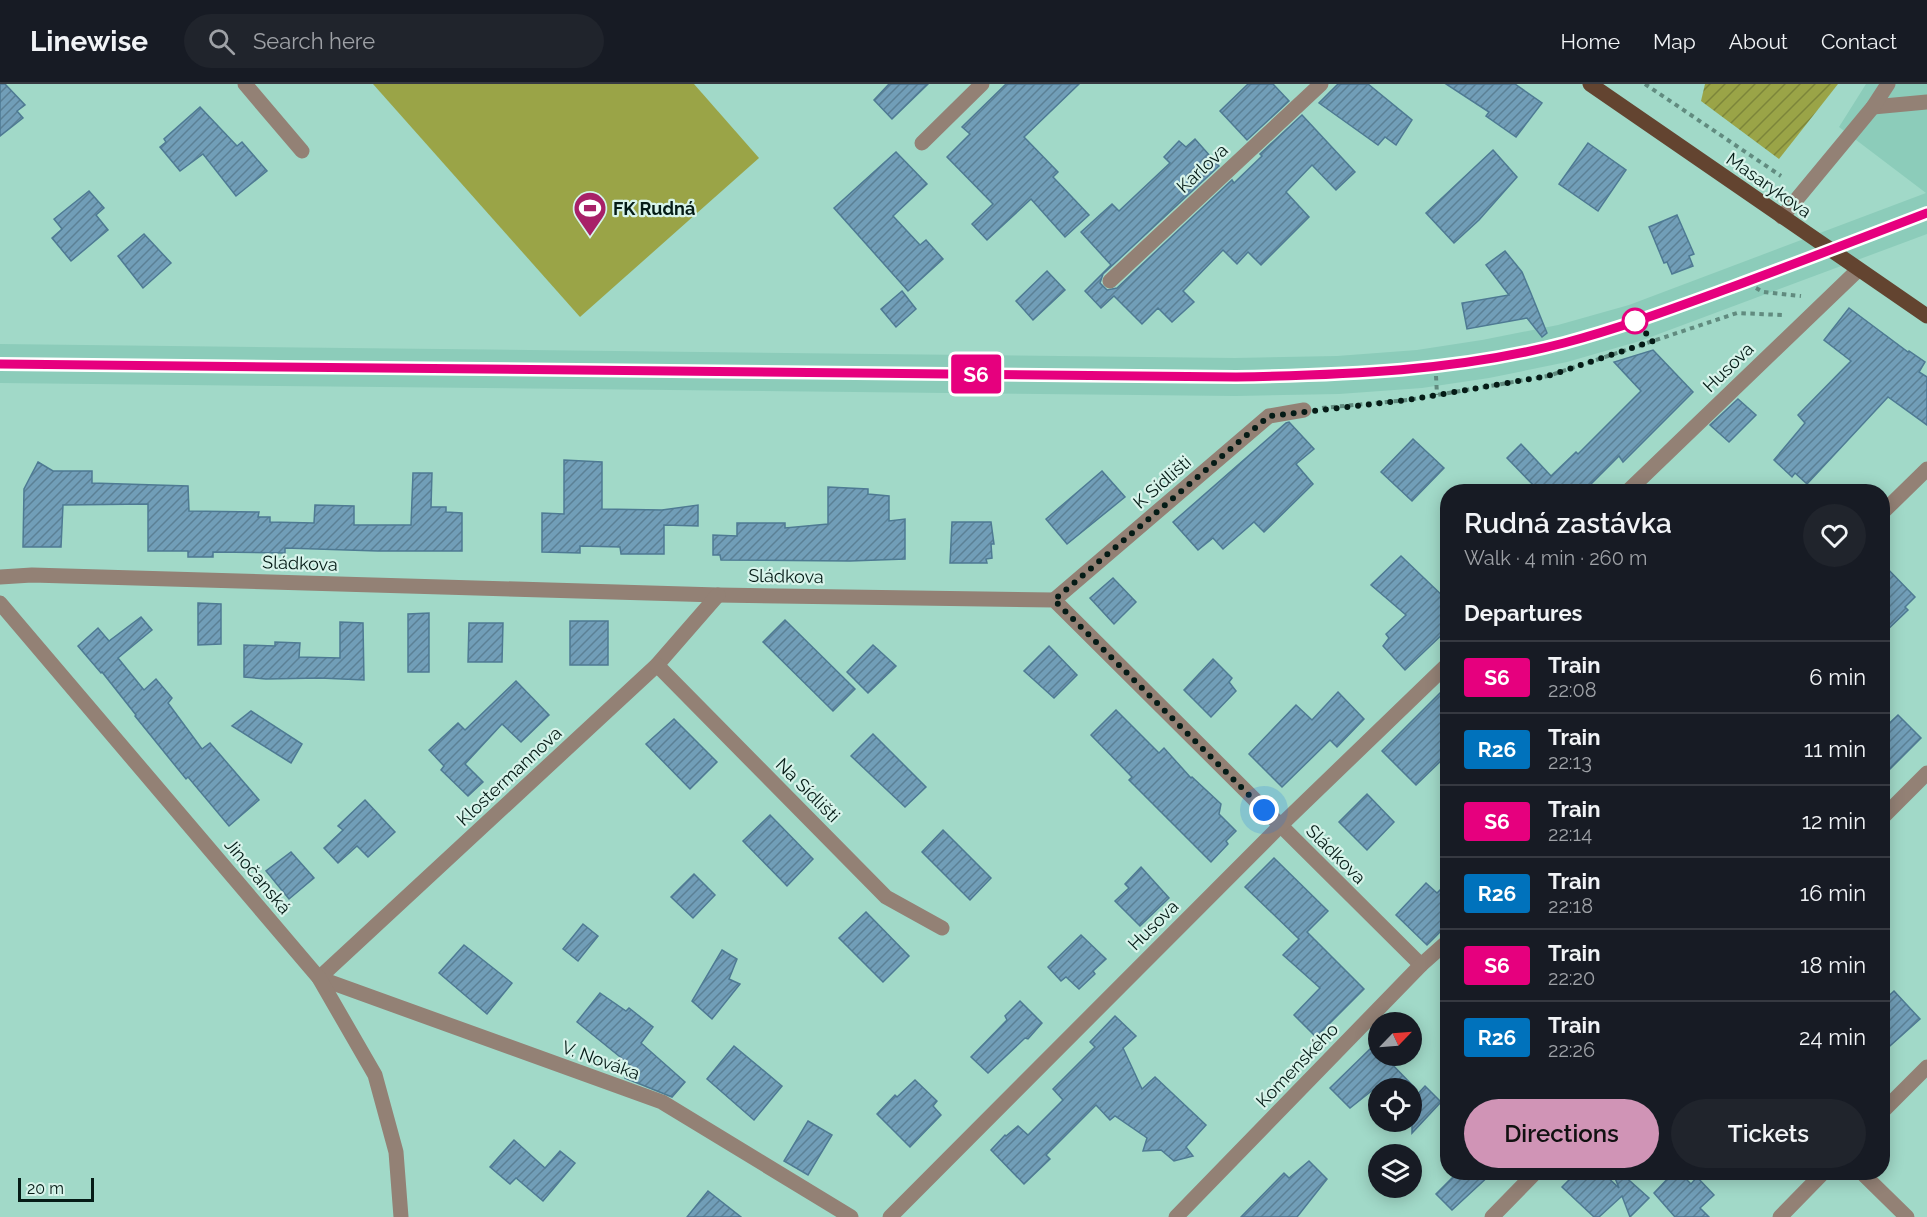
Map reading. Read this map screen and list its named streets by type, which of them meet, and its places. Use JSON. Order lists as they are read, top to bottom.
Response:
{
  "streets": {
    "main road": ["Masarykova"],
    "street": [
      "Karlova",
      "Husova",
      "K Sídlišti",
      "Sládkova",
      "Klostermannova",
      "Na Sídlišti",
      "Jinočanská",
      "V. Nováka",
      "Komenského"
    ]
  },
  "crossings": [
    ["Masarykova", "Husova"],
    ["Husova", "Sládkova"],
    ["K Sídlišti", "Sládkova"],
    ["Sládkova", "Klostermannova"],
    ["Sládkova", "Komenského"],
    ["Klostermannova", "Na Sídlišti"],
    ["Klostermannova", "Jinočanská"],
    ["Klostermannova", "V. Nováka"],
    ["Jinočanská", "V. Nováka"]
  ],
  "places": {
    "sports": ["FK Rudná"]
  },
  "scale_bar": "20 m",
  "north": "top right",
  "page": {
    "header": "Linewise",
    "search": "Search here",
    "nav": [
      "Home",
      "Map",
      "About",
      "Contact"
    ],
    "on_map": "S6",
    "heading": [
      ["Rudná zastávka", "Walk · 4 min · 260 m"],
      "Departures"
    ],
    "list": [
      {
        "mark": "S6",
        "name": "Train",
        "note": "22:08",
        "value": "6 min"
      },
      {
        "mark": "R26",
        "name": "Train",
        "note": "22:13",
        "value": "11 min"
      },
      {
        "mark": "S6",
        "name": "Train",
        "note": "22:14",
        "value": "12 min"
      },
      {
        "mark": "R26",
        "name": "Train",
        "note": "22:18",
        "value": "16 min"
      },
      {
        "mark": "S6",
        "name": "Train",
        "note": "22:20",
        "value": "18 min"
      },
      {
        "mark": "R26",
        "name": "Train",
        "note": "22:26",
        "value": "24 min"
      }
    ],
    "buttons": ["Directions", "Tickets"],
    "scale": "20 m"
  }
}
